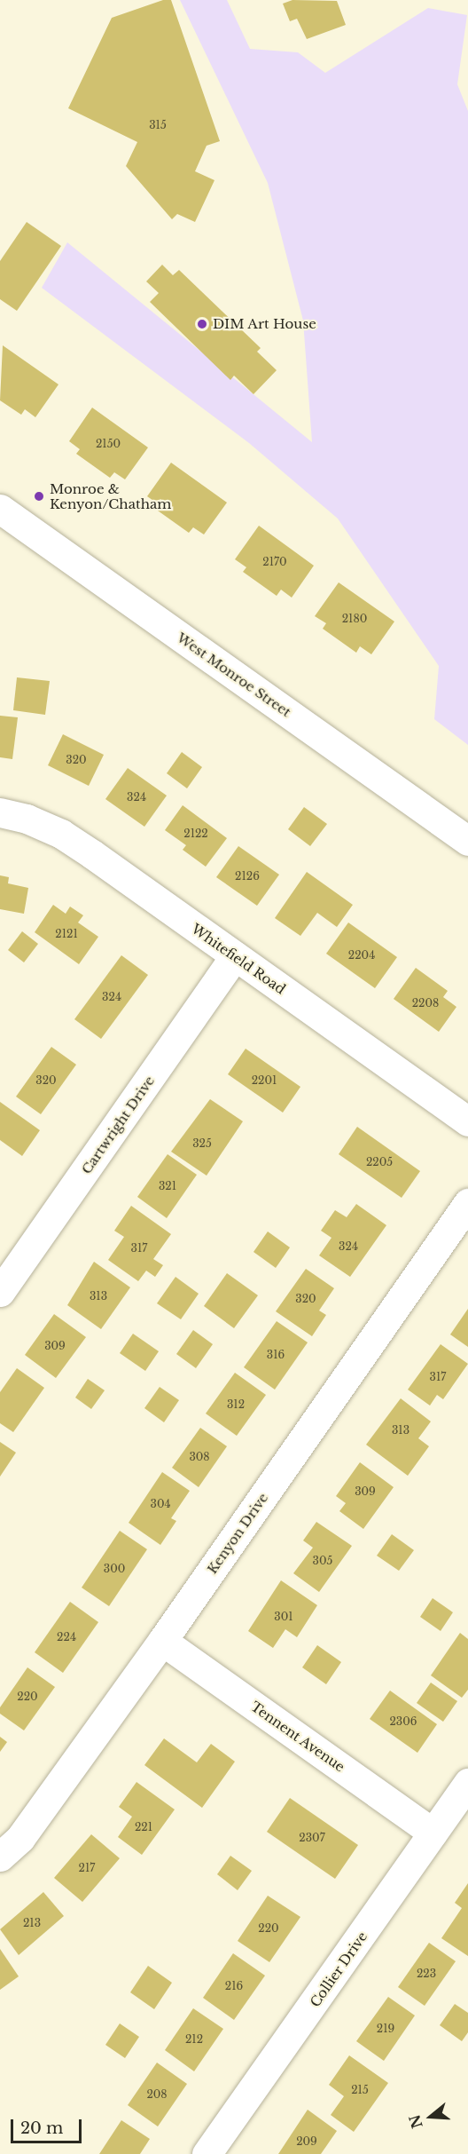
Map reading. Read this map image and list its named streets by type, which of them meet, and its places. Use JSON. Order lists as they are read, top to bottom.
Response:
{
  "streets": {
    "street": [
      "West Monroe Street",
      "Whitefield Road",
      "Cartwright Drive",
      "Kenyon Drive",
      "Tennent Avenue",
      "Collier Drive"
    ]
  },
  "crossings": [
    ["Whitefield Road", "Cartwright Drive"],
    ["Kenyon Drive", "Tennent Avenue"],
    ["Tennent Avenue", "Collier Drive"]
  ],
  "places": ["DIM Art House", "Monroe & Kenyon/Chatham"],
  "house_numbers": [
    "315",
    "2150",
    "2170",
    "2180",
    "320",
    "324",
    "2122",
    "2126",
    "2121",
    "2204",
    "324",
    "2208",
    "320",
    "2201",
    "325",
    "2205",
    "321",
    "324",
    "317",
    "313",
    "320",
    "309",
    "316",
    "317",
    "312",
    "313",
    "308",
    "309",
    "304",
    "305",
    "300",
    "301",
    "224",
    "220",
    "2306",
    "221",
    "2307",
    "217",
    "213",
    "220",
    "223",
    "216",
    "219",
    "212",
    "215",
    "208",
    "209"
  ],
  "scale_bar": "20 m",
  "north": "left"
}
